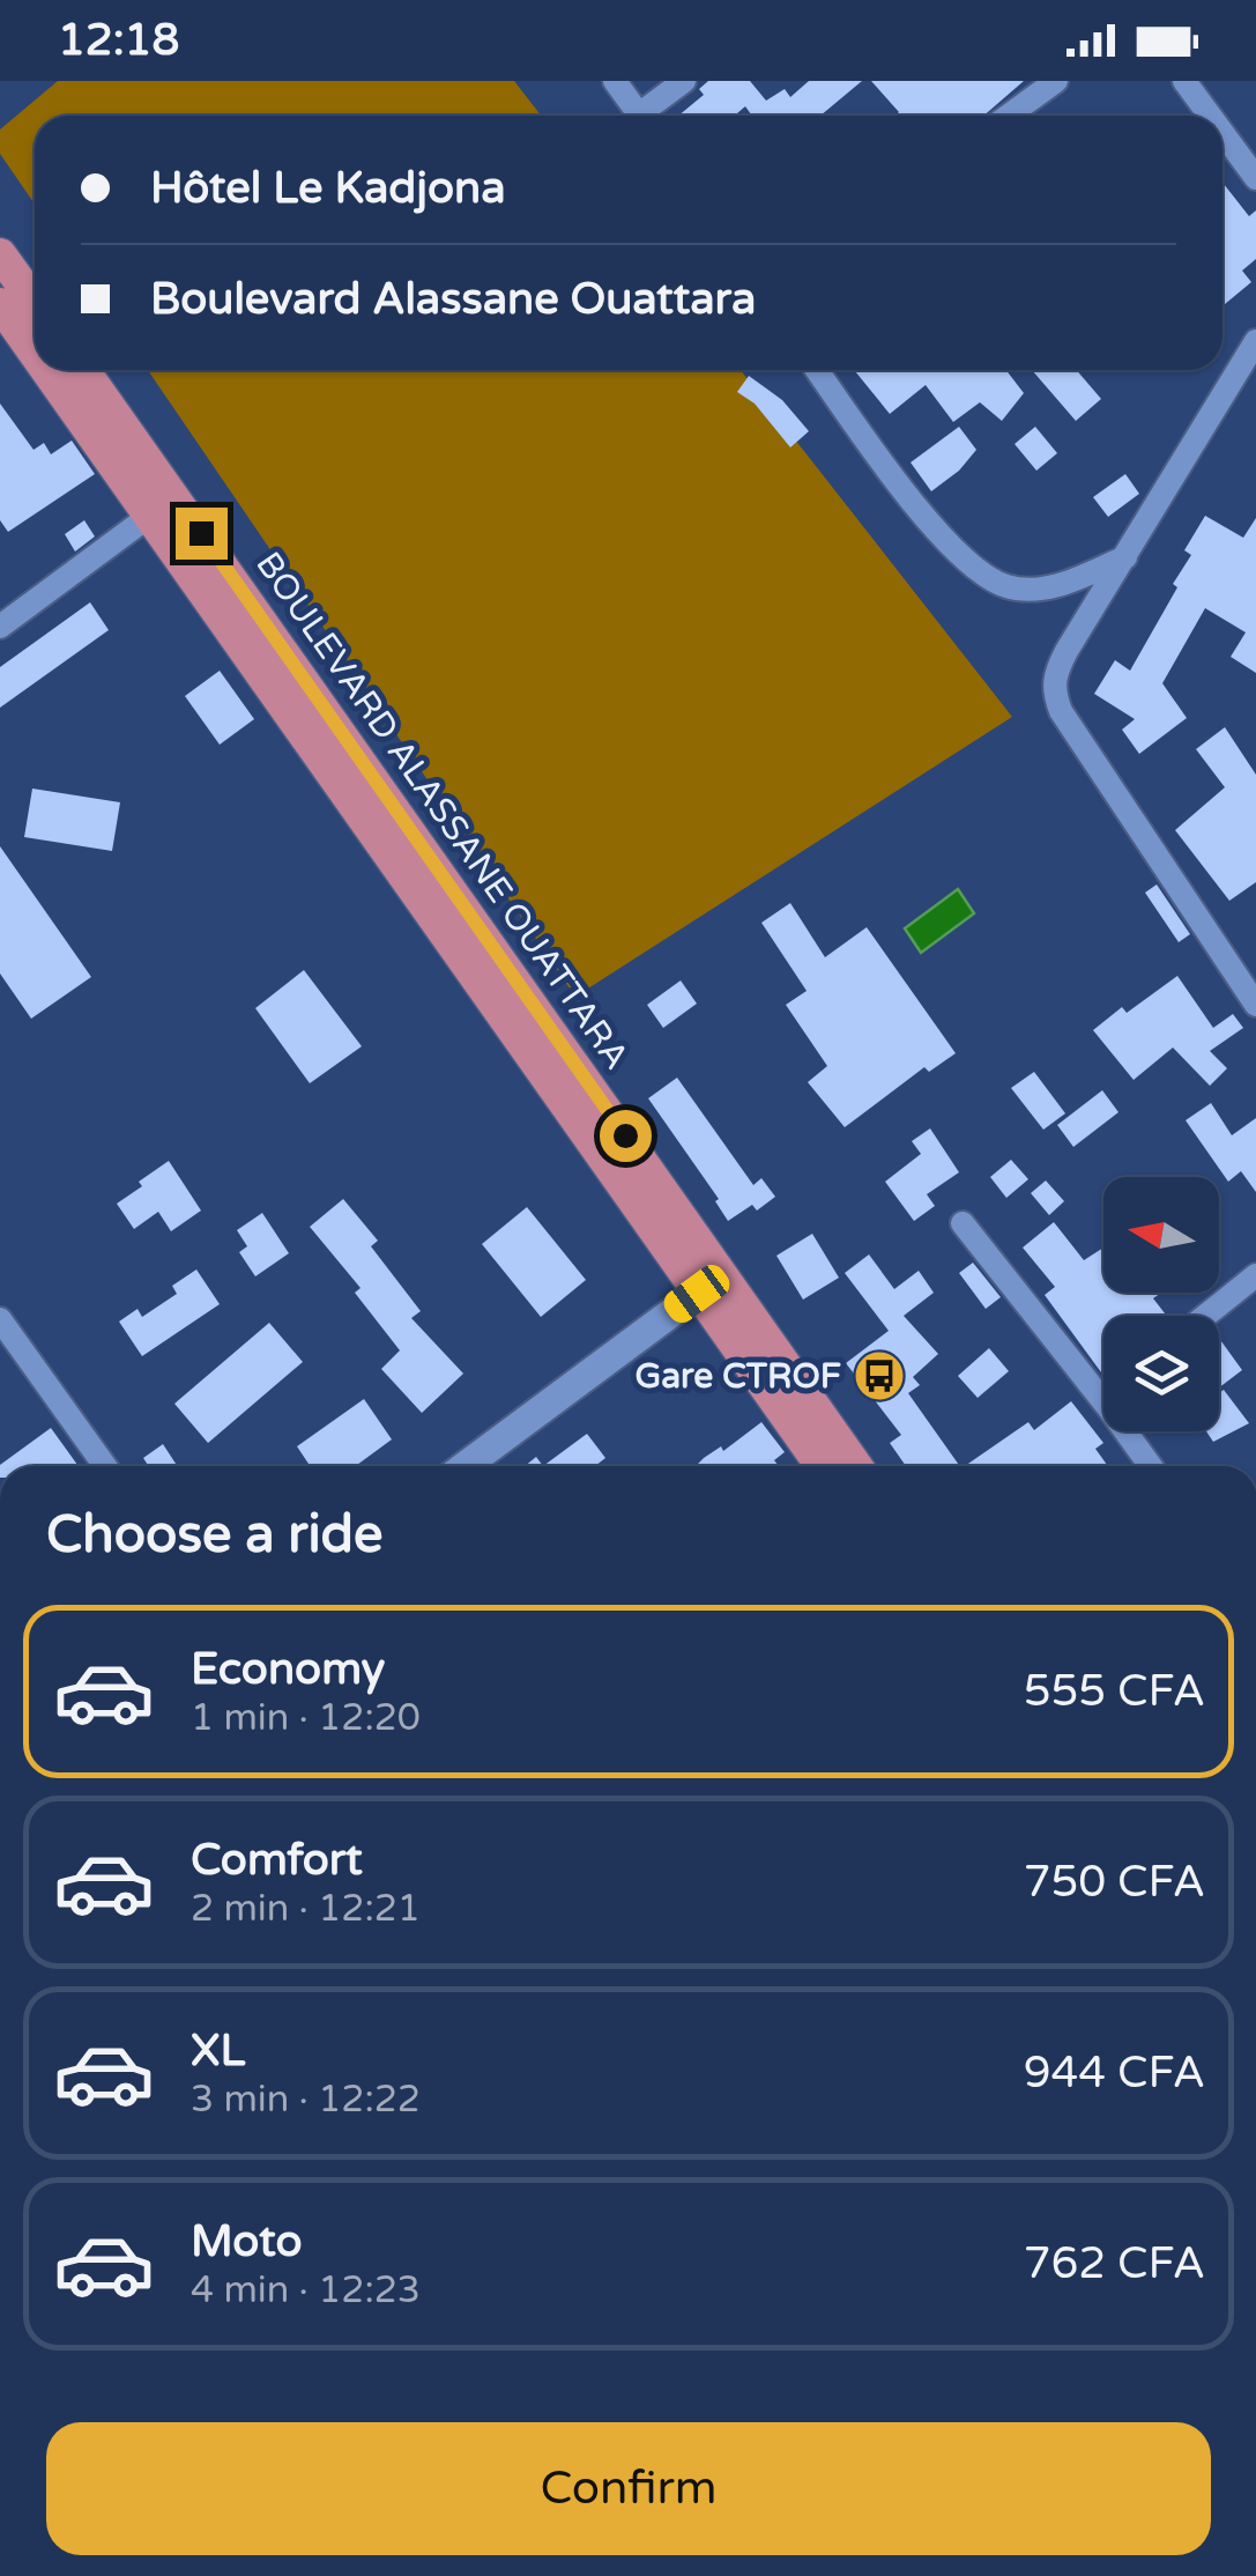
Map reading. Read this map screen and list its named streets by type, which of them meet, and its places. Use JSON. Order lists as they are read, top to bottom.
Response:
{
  "streets": {
    "main road": ["BOULEVARD ALASSANE OUATTARA"]
  },
  "places": {
    "bus stop": ["Gare CTROF"]
  },
  "north": "left",
  "page": {
    "status": "12:18",
    "banner": ["Hôtel Le Kadjona", "Boulevard Alassane Ouattara"],
    "heading": "Choose a ride",
    "list": [
      {
        "name": "Economy",
        "note": "1 min · 12:20",
        "value": "555 CFA"
      },
      {
        "name": "Comfort",
        "note": "2 min · 12:21",
        "value": "750 CFA"
      },
      {
        "name": "XL",
        "note": "3 min · 12:22",
        "value": "944 CFA"
      },
      {
        "name": "Moto",
        "note": "4 min · 12:23",
        "value": "762 CFA"
      }
    ],
    "buttons": "Confirm"
  }
}
